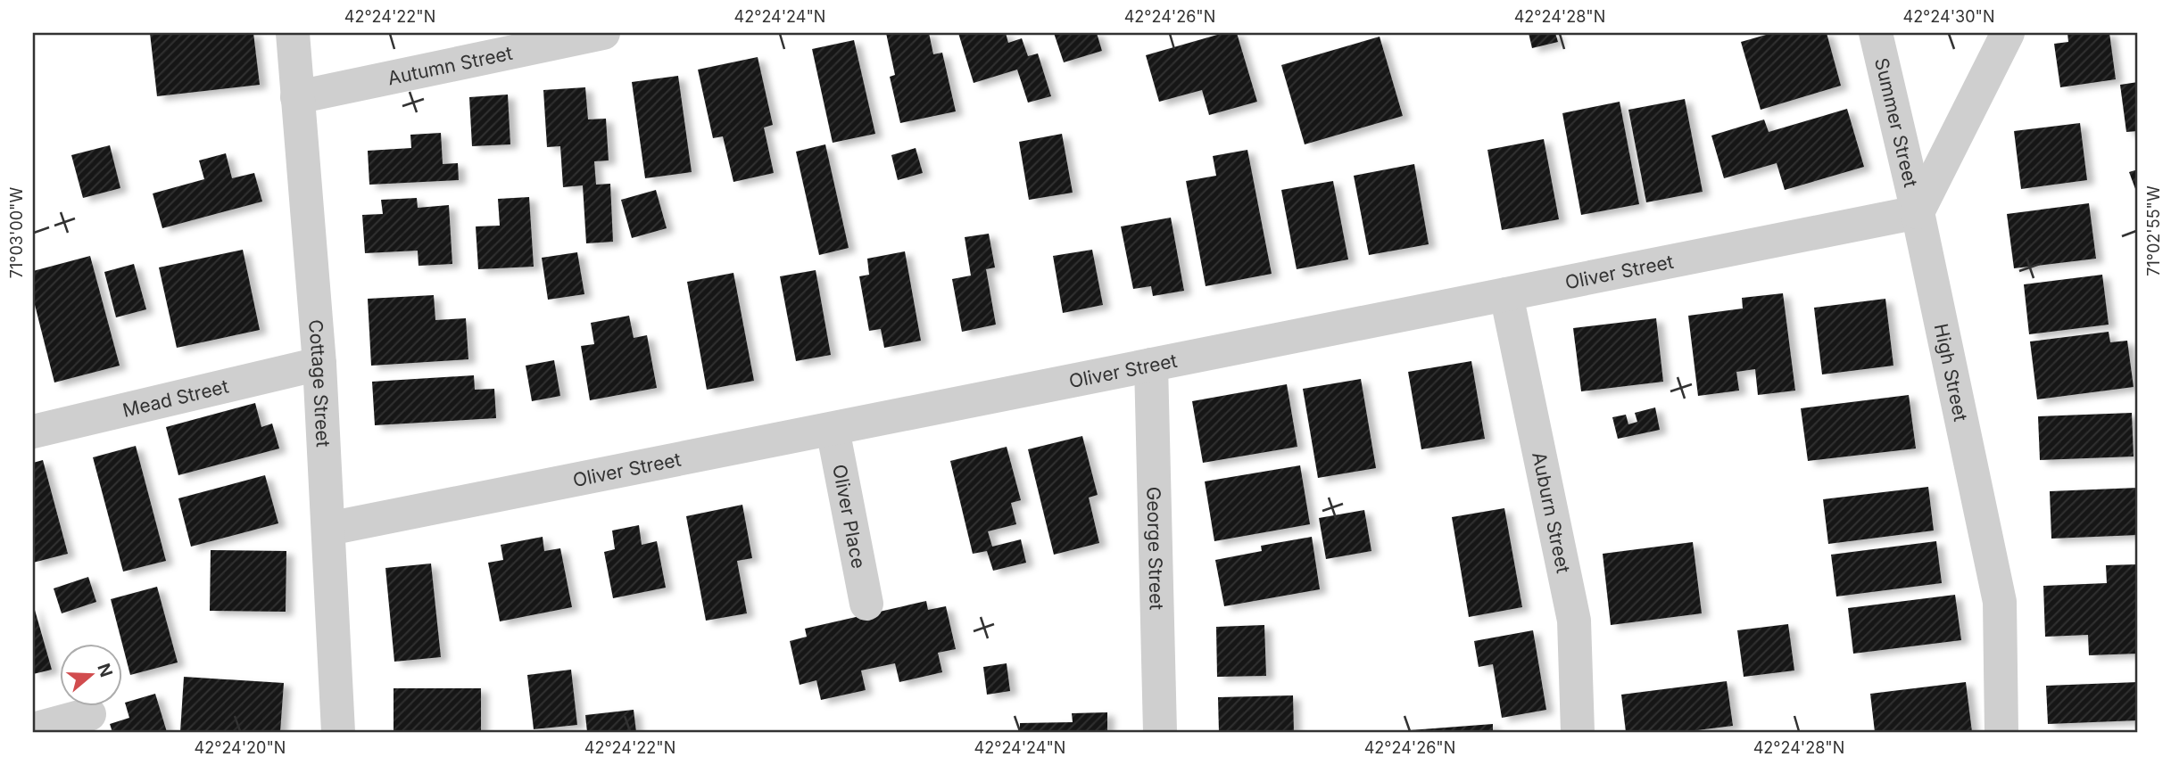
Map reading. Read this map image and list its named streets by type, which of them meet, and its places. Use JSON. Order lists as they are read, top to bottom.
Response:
{
  "streets": {
    "street": [
      "Autumn Street",
      "Summer Street",
      "Oliver Street",
      "High Street",
      "Cottage Street",
      "Mead Street",
      "Auburn Street",
      "Oliver Place",
      "George Street"
    ]
  },
  "crossings": [
    ["Autumn Street", "Cottage Street"],
    ["Summer Street", "Oliver Street"],
    ["Summer Street", "High Street"],
    ["Oliver Street", "High Street"],
    ["Oliver Street", "Cottage Street"],
    ["Oliver Street", "Auburn Street"],
    ["Oliver Street", "Oliver Place"],
    ["Oliver Street", "George Street"],
    ["Cottage Street", "Mead Street"]
  ],
  "north": "right",
  "coordinates": [
    "42°24'22\"N",
    "42°24'24\"N",
    "42°24'26\"N",
    "42°24'28\"N",
    "42°24'30\"N",
    "71°02'55\"W",
    "71°03'00\"W",
    "42°24'20\"N"
  ]
}
